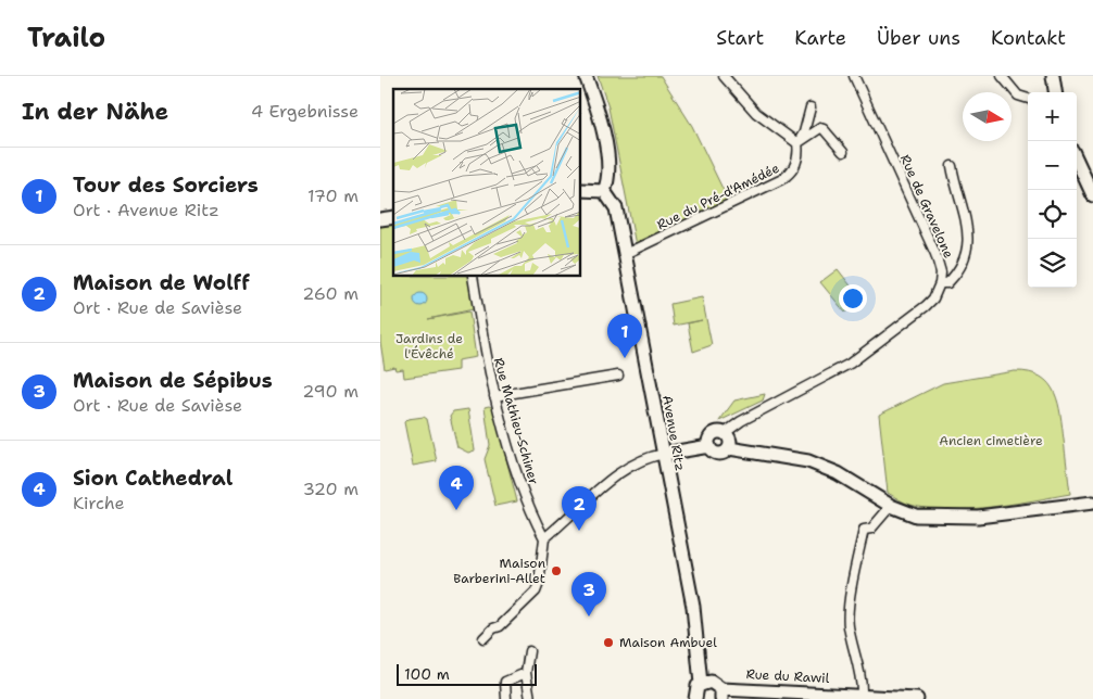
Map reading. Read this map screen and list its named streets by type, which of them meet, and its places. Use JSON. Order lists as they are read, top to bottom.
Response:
{
  "streets": {
    "street": [
      "Rue du Pré-d'Amédée",
      "Rue de Gravelone",
      "Rue Mathieu-Schiner",
      "Avenue Ritz",
      "Rue du Rawil"
    ]
  },
  "crossings": [
    ["Rue du Pré-d'Amédée", "Avenue Ritz"],
    ["Avenue Ritz", "Rue du Rawil"]
  ],
  "parks": ["Jardins de l'Évêché", "Ancien cimetière"],
  "places": ["Maison Barberini-Allet", "Maison Ambuel"],
  "scale_bar": "100 m",
  "north": "right",
  "page": {
    "header": "Trailo",
    "nav": [
      "Start",
      "Karte",
      "Über uns",
      "Kontakt"
    ],
    "heading": ["In der Nähe", "4 Ergebnisse"],
    "map_buttons": ["+", "−"],
    "list": [
      {
        "mark": "1",
        "name": "Tour des Sorciers",
        "note": "Ort · Avenue Ritz",
        "value": "170 m"
      },
      {
        "mark": "2",
        "name": "Maison de Wolff",
        "note": "Ort · Rue de Savièse",
        "value": "260 m"
      },
      {
        "mark": "3",
        "name": "Maison de Sépibus",
        "note": "Ort · Rue de Savièse",
        "value": "290 m"
      },
      {
        "mark": "4",
        "name": "Sion Cathedral",
        "note": "Kirche",
        "value": "320 m"
      }
    ],
    "pins": [
      "1",
      "4",
      "2",
      "3"
    ],
    "scale": "100 m"
  }
}
